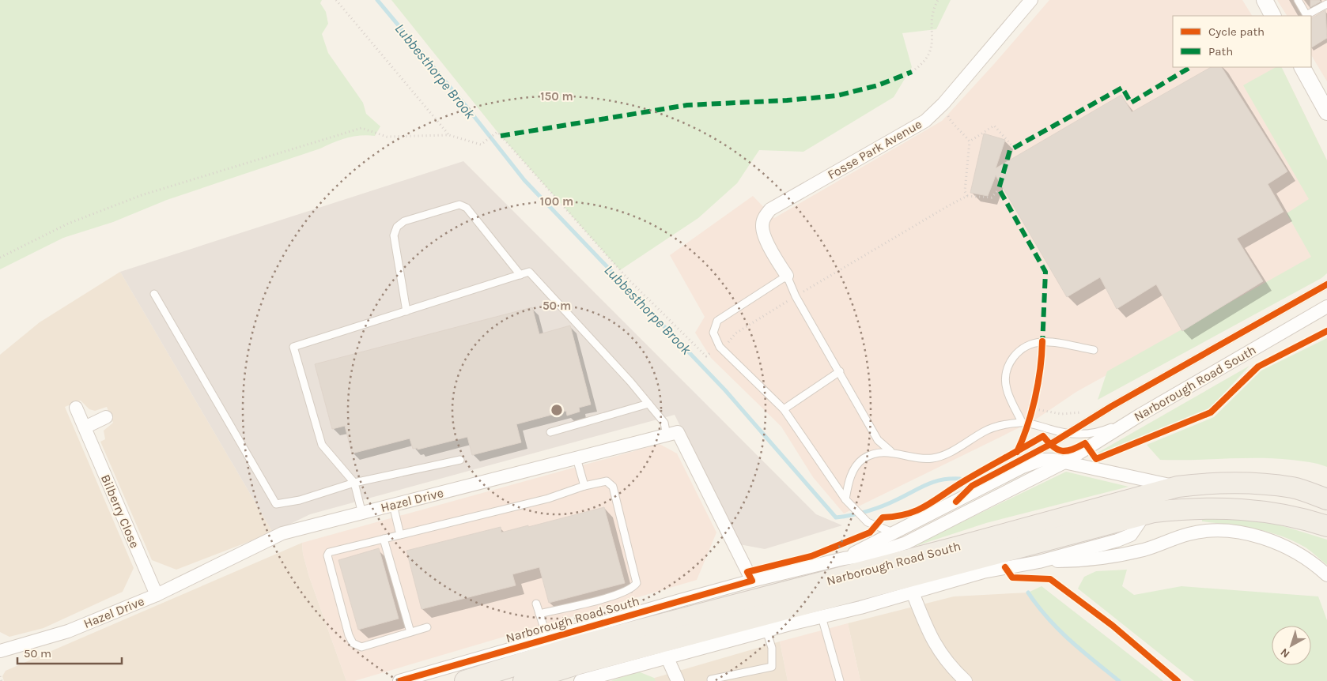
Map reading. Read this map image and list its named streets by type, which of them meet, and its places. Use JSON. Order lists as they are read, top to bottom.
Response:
{
  "streets": {
    "main road": ["Narborough Road South"],
    "street": ["Fosse Park Avenue", "Hazel Drive", "Bilberry Close"]
  },
  "crossings": [
    ["Hazel Drive", "Bilberry Close"]
  ],
  "water": ["Lubbesthorpe Brook"],
  "legend": ["Cycle path", "Path"],
  "scale_bar": "50 m",
  "north": "bottom left",
  "rings": ["150 m", "100 m", "50 m"]
}
